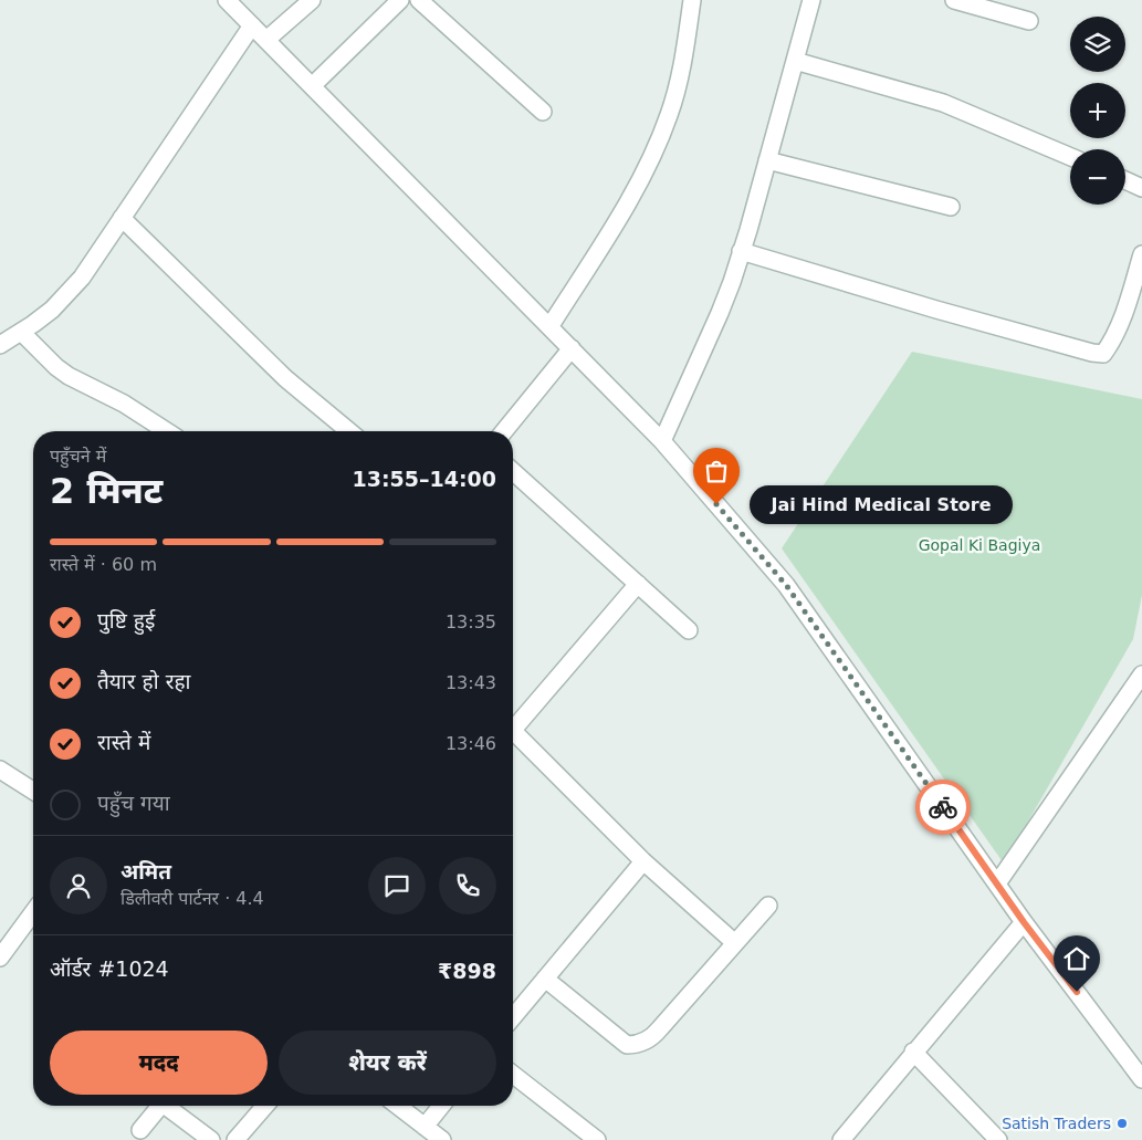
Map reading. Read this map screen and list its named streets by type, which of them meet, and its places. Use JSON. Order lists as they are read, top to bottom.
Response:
{
  "parks": ["Gopal Ki Bagiya"],
  "places": ["Jai Hind Medical Store", "Satish Traders"],
  "page": {
    "map_buttons": ["+", "−"],
    "heading": ["2 मिनट", "पहुँचने में", "13:55–14:00"],
    "panel": [
      "अमित",
      "डिलीवरी पार्टनर · 4.4",
      "ऑर्डर #1024",
      "₹898"
    ],
    "bubble": "Jai Hind Medical Store",
    "bar": "रास्ते में · 60 m",
    "list": [
      ["पुष्टि हुई", "13:35"],
      ["तैयार हो रहा", "13:43"],
      ["रास्ते में", "13:46"],
      "पहुँच गया"
    ],
    "buttons": ["मदद", "शेयर करें"]
  }
}
